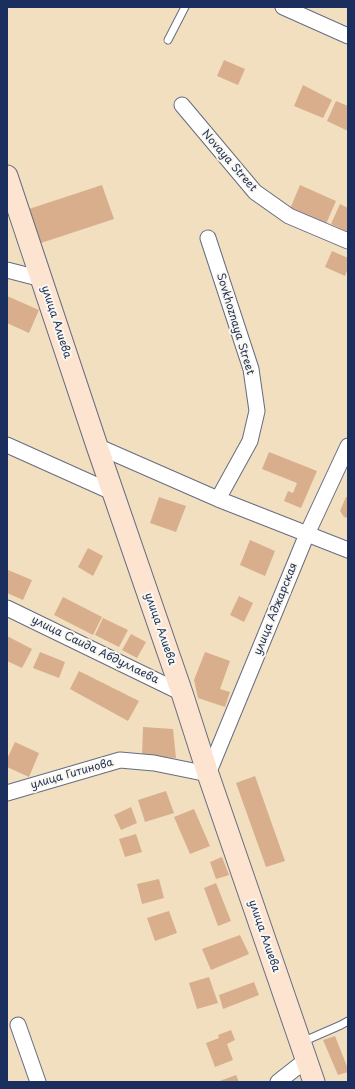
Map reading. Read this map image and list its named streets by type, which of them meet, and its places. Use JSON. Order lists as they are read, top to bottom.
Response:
{
  "streets": {
    "street": [
      "Novaya Street",
      "улица Алиева",
      "Sovkhoznaya Street",
      "улица Аджарская",
      "улица Саида Абдуллаева",
      "улица Гитинова"
    ]
  },
  "crossings": [
    ["улица Алиева", "улица Аджарская"],
    ["улица Алиева", "улица Саида Абдуллаева"],
    ["улица Алиева", "улица Гитинова"],
    ["улица Аджарская", "улица Гитинова"]
  ]
}
